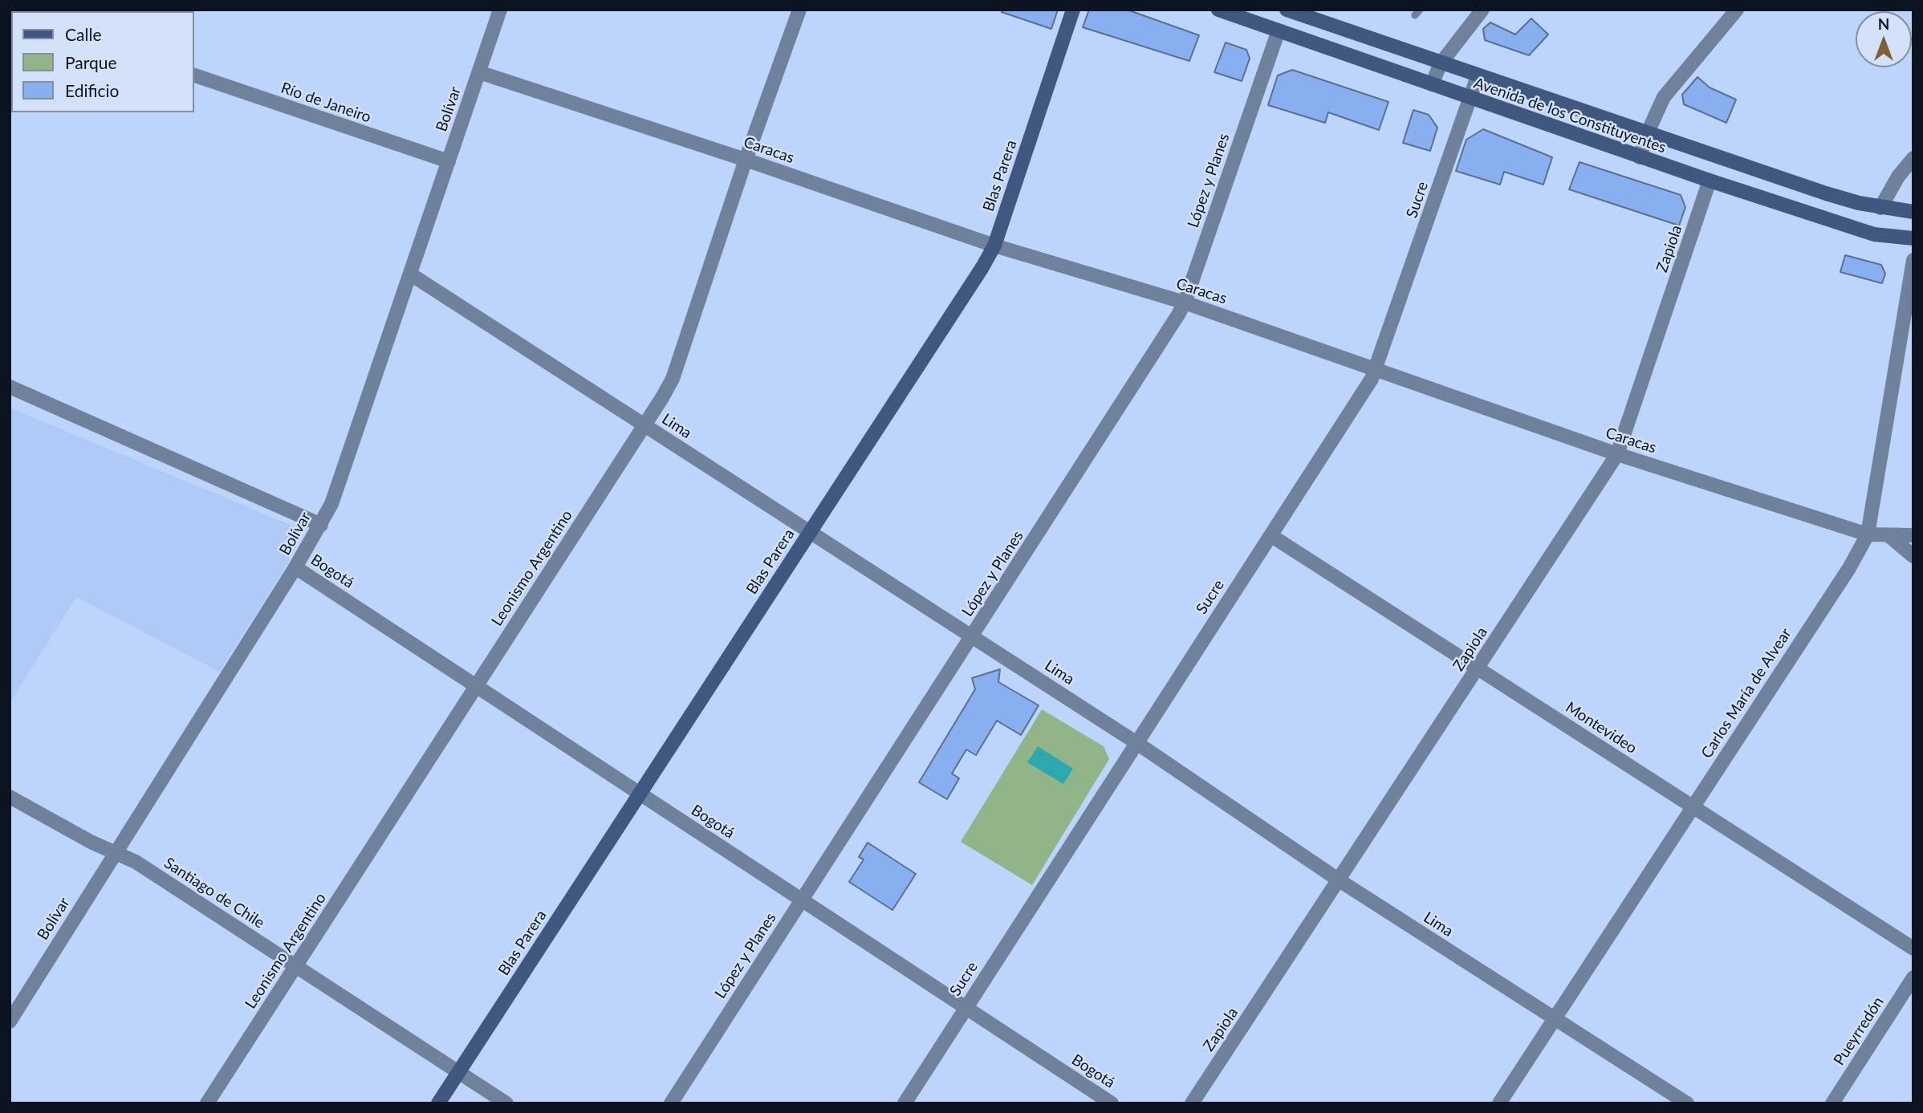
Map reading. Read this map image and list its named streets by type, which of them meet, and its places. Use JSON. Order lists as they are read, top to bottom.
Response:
{
  "streets": {
    "main road": ["Avenida de los Constituyentes", "Blas Parera"],
    "street": [
      "Río de Janeiro",
      "Bolívar",
      "Caracas",
      "López y Planes",
      "Sucre",
      "Zapiola",
      "Lima",
      "Leonismo Argentino",
      "Bogotá",
      "Carlos María de Alvear",
      "Montevideo",
      "Santiago de Chile",
      "Pueyrredón"
    ]
  },
  "crossings": [
    ["Río de Janeiro", "Bolívar"],
    ["Bolívar", "Caracas"],
    ["Bolívar", "Lima"],
    ["Bolívar", "Bogotá"],
    ["Bolívar", "Santiago de Chile"],
    ["Avenida de los Constituyentes", "López y Planes"],
    ["Avenida de los Constituyentes", "Sucre"],
    ["Avenida de los Constituyentes", "Zapiola"],
    ["Caracas", "Blas Parera"],
    ["Caracas", "López y Planes"],
    ["Caracas", "Sucre"],
    ["Caracas", "Zapiola"],
    ["Caracas", "Leonismo Argentino"],
    ["Caracas", "Carlos María de Alvear"],
    ["Blas Parera", "Lima"],
    ["Blas Parera", "Bogotá"],
    ["Blas Parera", "Santiago de Chile"],
    ["López y Planes", "Lima"],
    ["López y Planes", "Bogotá"],
    ["Sucre", "Lima"],
    ["Sucre", "Bogotá"],
    ["Sucre", "Montevideo"],
    ["Zapiola", "Lima"],
    ["Zapiola", "Montevideo"],
    ["Lima", "Leonismo Argentino"],
    ["Lima", "Carlos María de Alvear"],
    ["Leonismo Argentino", "Bogotá"],
    ["Leonismo Argentino", "Santiago de Chile"],
    ["Carlos María de Alvear", "Montevideo"]
  ],
  "legend": ["Calle", "Parque", "Edificio"],
  "north": "top"
}
